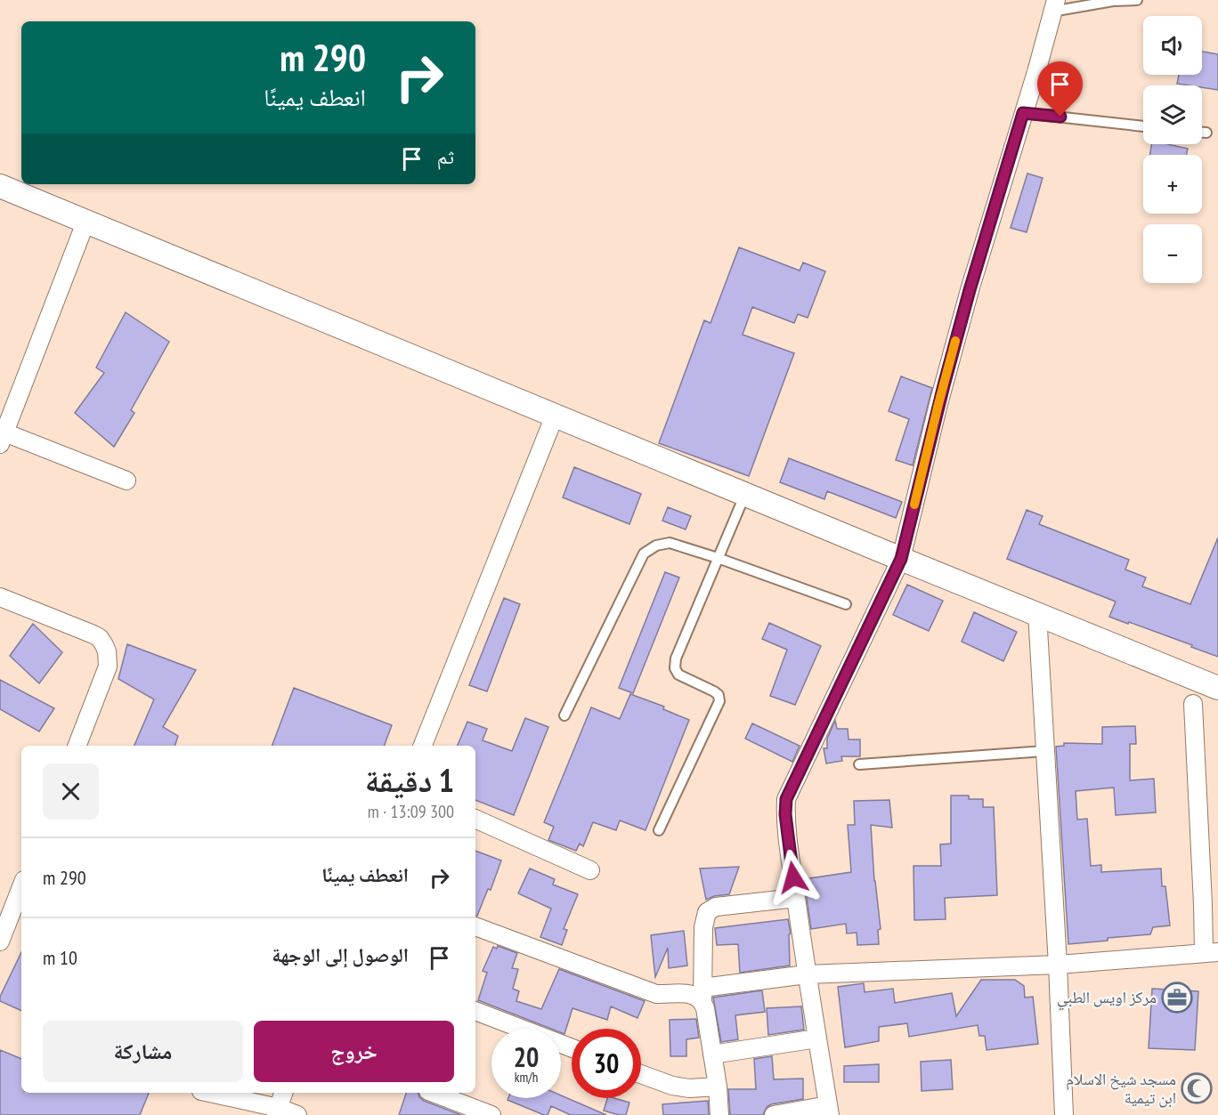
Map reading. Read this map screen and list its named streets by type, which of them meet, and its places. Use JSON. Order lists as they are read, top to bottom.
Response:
{
  "places": {
    "office": ["مركز اويس الطبي"],
    "mosque": ["مسجد شيخ الاسلام ابن تيمية"]
  },
  "page": {
    "map_buttons": ["+", "−"],
    "turn": ["290 m", "انعطف يمينًا"],
    "then": "ثم",
    "heading": ["1 دقيقة", "300 m · 13:09"],
    "list": [
      {
        "name": "انعطف يمينًا",
        "value": "290 m"
      },
      {
        "name": "الوصول إلى الوجهة",
        "value": "10 m"
      }
    ],
    "buttons": ["خروج", "مشاركة"],
    "speed": "20 km/h",
    "limit": "30"
  }
}
